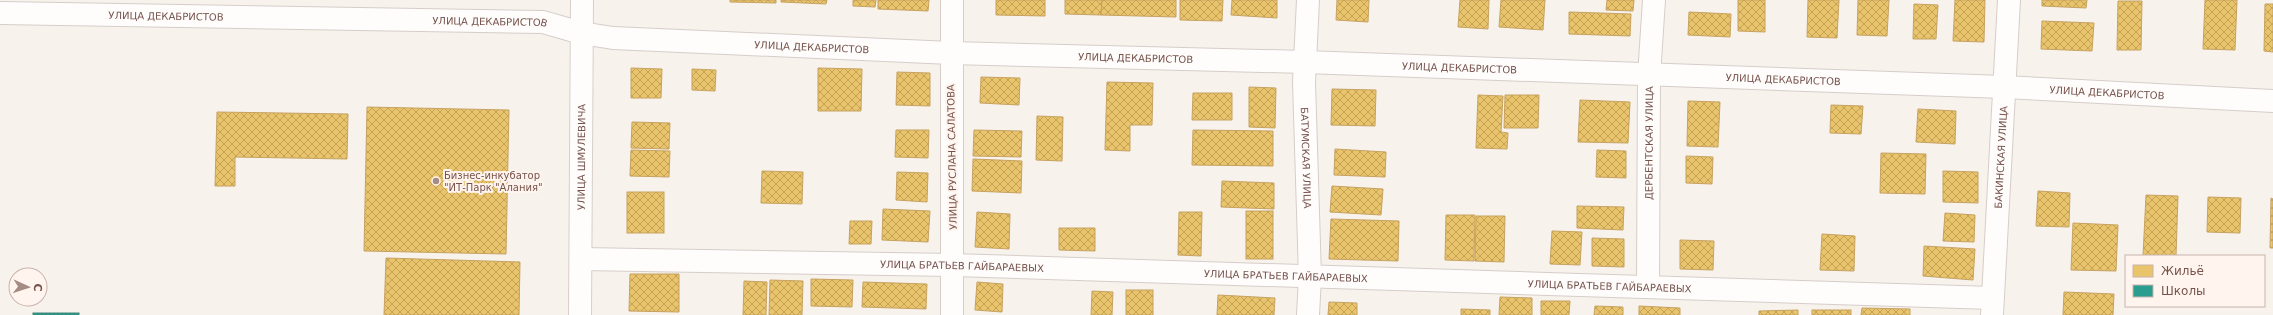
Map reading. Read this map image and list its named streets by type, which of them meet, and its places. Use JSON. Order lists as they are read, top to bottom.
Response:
{
  "streets": {
    "street": [
      "УЛИЦА ДЕКАБРИСТОВ",
      "ДЕРБЕНТСКАЯ УЛИЦА",
      "УЛИЦА ШМУЛЕВИЧА",
      "УЛИЦА РУСЛАНА САЛАТОВА",
      "БАТУМСКАЯ УЛИЦА",
      "БАКИНСКАЯ УЛИЦА",
      "УЛИЦА БРАТЬЕВ ГАЙБАРАЕВЫХ"
    ]
  },
  "crossings": [
    ["УЛИЦА ДЕКАБРИСТОВ", "ДЕРБЕНТСКАЯ УЛИЦА"],
    ["УЛИЦА ДЕКАБРИСТОВ", "УЛИЦА ШМУЛЕВИЧА"],
    ["УЛИЦА ДЕКАБРИСТОВ", "УЛИЦА РУСЛАНА САЛАТОВА"],
    ["УЛИЦА ДЕКАБРИСТОВ", "БАТУМСКАЯ УЛИЦА"],
    ["УЛИЦА ДЕКАБРИСТОВ", "БАКИНСКАЯ УЛИЦА"],
    ["ДЕРБЕНТСКАЯ УЛИЦА", "УЛИЦА БРАТЬЕВ ГАЙБАРАЕВЫХ"],
    ["УЛИЦА ШМУЛЕВИЧА", "УЛИЦА БРАТЬЕВ ГАЙБАРАЕВЫХ"],
    ["УЛИЦА РУСЛАНА САЛАТОВА", "УЛИЦА БРАТЬЕВ ГАЙБАРАЕВЫХ"],
    ["БАТУМСКАЯ УЛИЦА", "УЛИЦА БРАТЬЕВ ГАЙБАРАЕВЫХ"],
    ["БАКИНСКАЯ УЛИЦА", "УЛИЦА БРАТЬЕВ ГАЙБАРАЕВЫХ"]
  ],
  "places": ["Бизнес-инкубатор \"ИТ-Парк \"Алания\""],
  "legend": ["Жильё", "Школы"],
  "north": "right"
}
